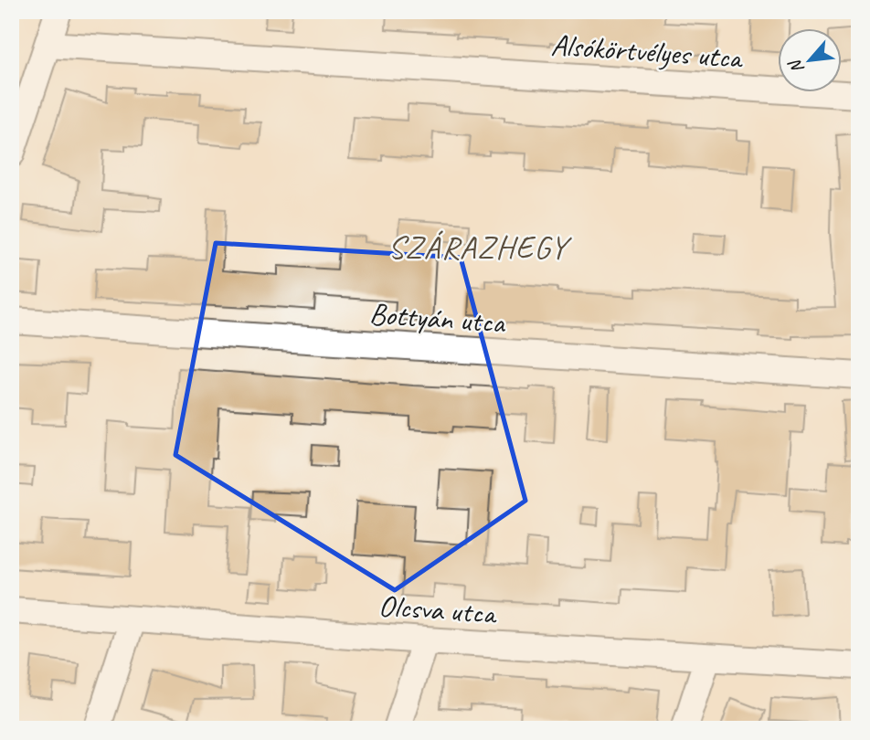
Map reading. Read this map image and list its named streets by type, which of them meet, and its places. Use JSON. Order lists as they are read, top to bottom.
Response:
{
  "streets": {
    "street": ["Alsókörtvélyes utca", "Bottyán utca", "Olcsva utca"]
  },
  "districts": ["SZÁRAZHEGY"],
  "north": "bottom left"
}
